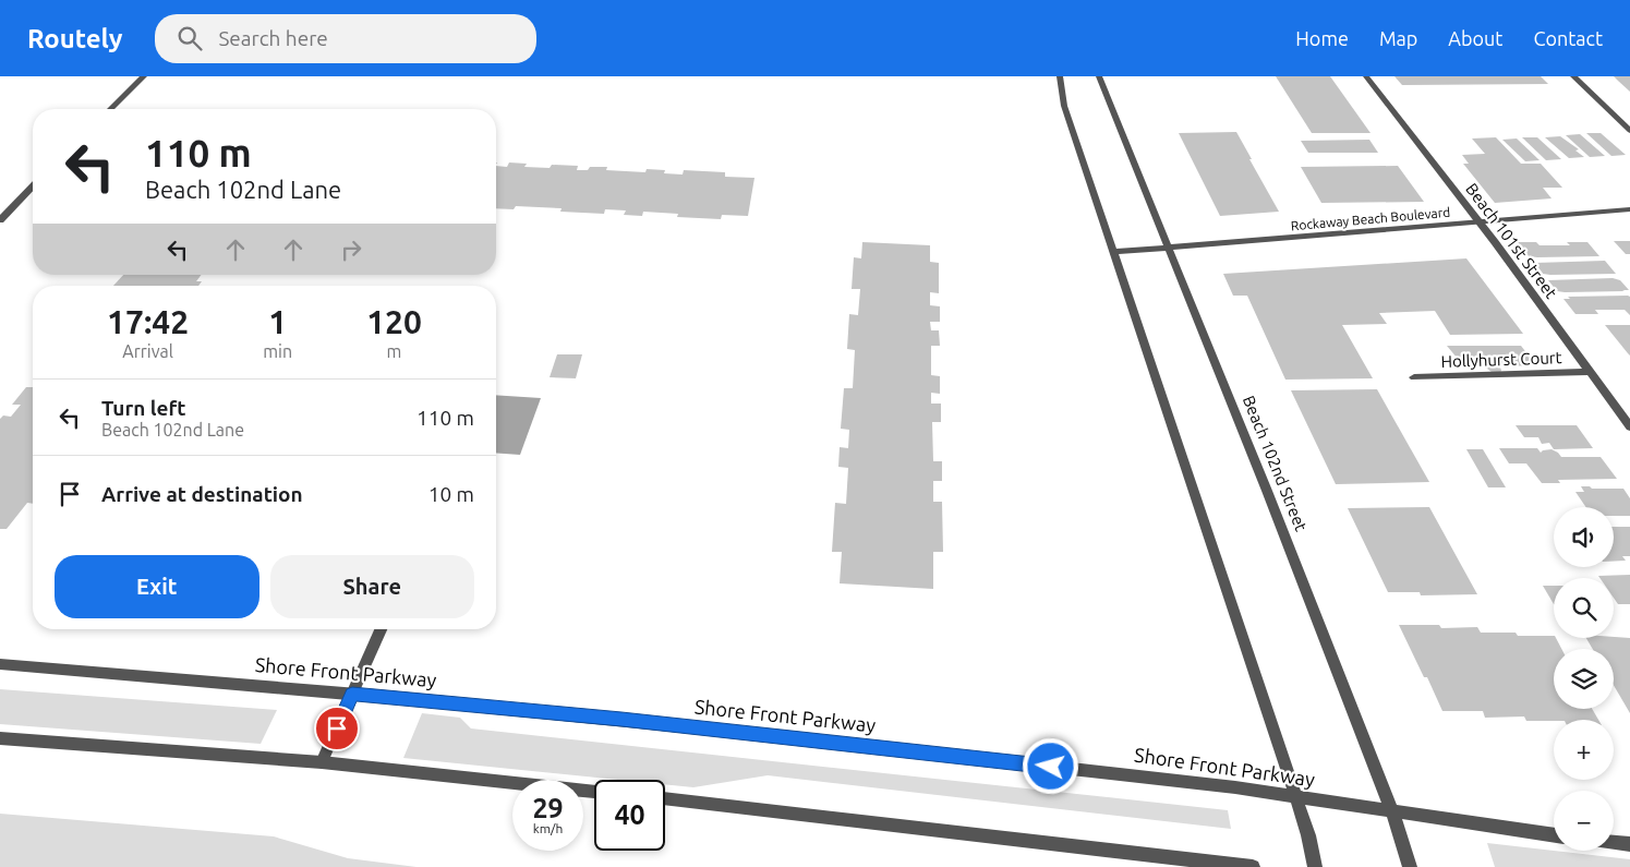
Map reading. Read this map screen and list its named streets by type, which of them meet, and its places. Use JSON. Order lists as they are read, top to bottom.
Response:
{
  "streets": {
    "street": [
      "Rockaway Beach Boulevard",
      "Beach 101st Street",
      "Hollyhurst Court",
      "Beach 102nd Street",
      "Shore Front Parkway"
    ]
  },
  "crossings": [
    ["Rockaway Beach Boulevard", "Beach 101st Street"],
    ["Rockaway Beach Boulevard", "Beach 102nd Street"],
    ["Beach 101st Street", "Hollyhurst Court"],
    ["Beach 102nd Street", "Shore Front Parkway"]
  ],
  "page": {
    "header": "Routely",
    "search": "Search here",
    "nav": [
      "Home",
      "Map",
      "About",
      "Contact"
    ],
    "turn": ["110 m", "Beach 102nd Lane"],
    "eta": [
      "17:42",
      "Arrival",
      "1",
      "min",
      "120",
      "m"
    ],
    "list": [
      {
        "name": "Turn left",
        "note": "Beach 102nd Lane",
        "value": "110 m"
      },
      {
        "name": "Arrive at destination",
        "value": "10 m"
      }
    ],
    "map_buttons": ["+", "−"],
    "buttons": ["Exit", "Share"],
    "speed": "29 km/h",
    "limit": "40"
  }
}
